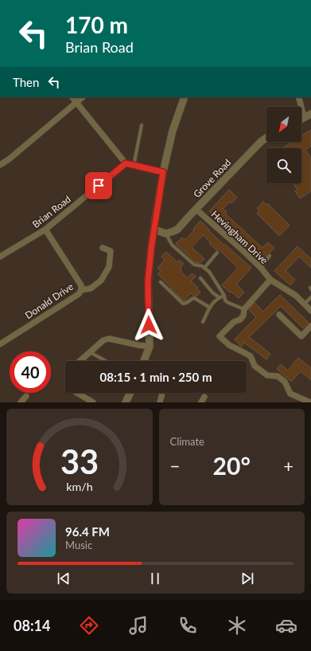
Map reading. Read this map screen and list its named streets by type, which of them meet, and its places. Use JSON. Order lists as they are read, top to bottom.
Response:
{
  "streets": {
    "street": [
      "Grove Road",
      "Brian Road",
      "Hevingham Drive",
      "Donald Drive"
    ]
  },
  "crossings": [
    ["Grove Road", "Hevingham Drive"],
    ["Brian Road", "Donald Drive"]
  ],
  "north": "bottom left",
  "page": {
    "turn": ["170 m", "Brian Road"],
    "then": "Then",
    "limit": "40",
    "trip": "08:15 · 1 min · 250 m",
    "tile": "Climate",
    "heat": ["−", "20°", "+"],
    "song": ["96.4 FM", "Music"],
    "tabs": "08:14",
    "gauge": ["33", "km/h"]
  }
}
